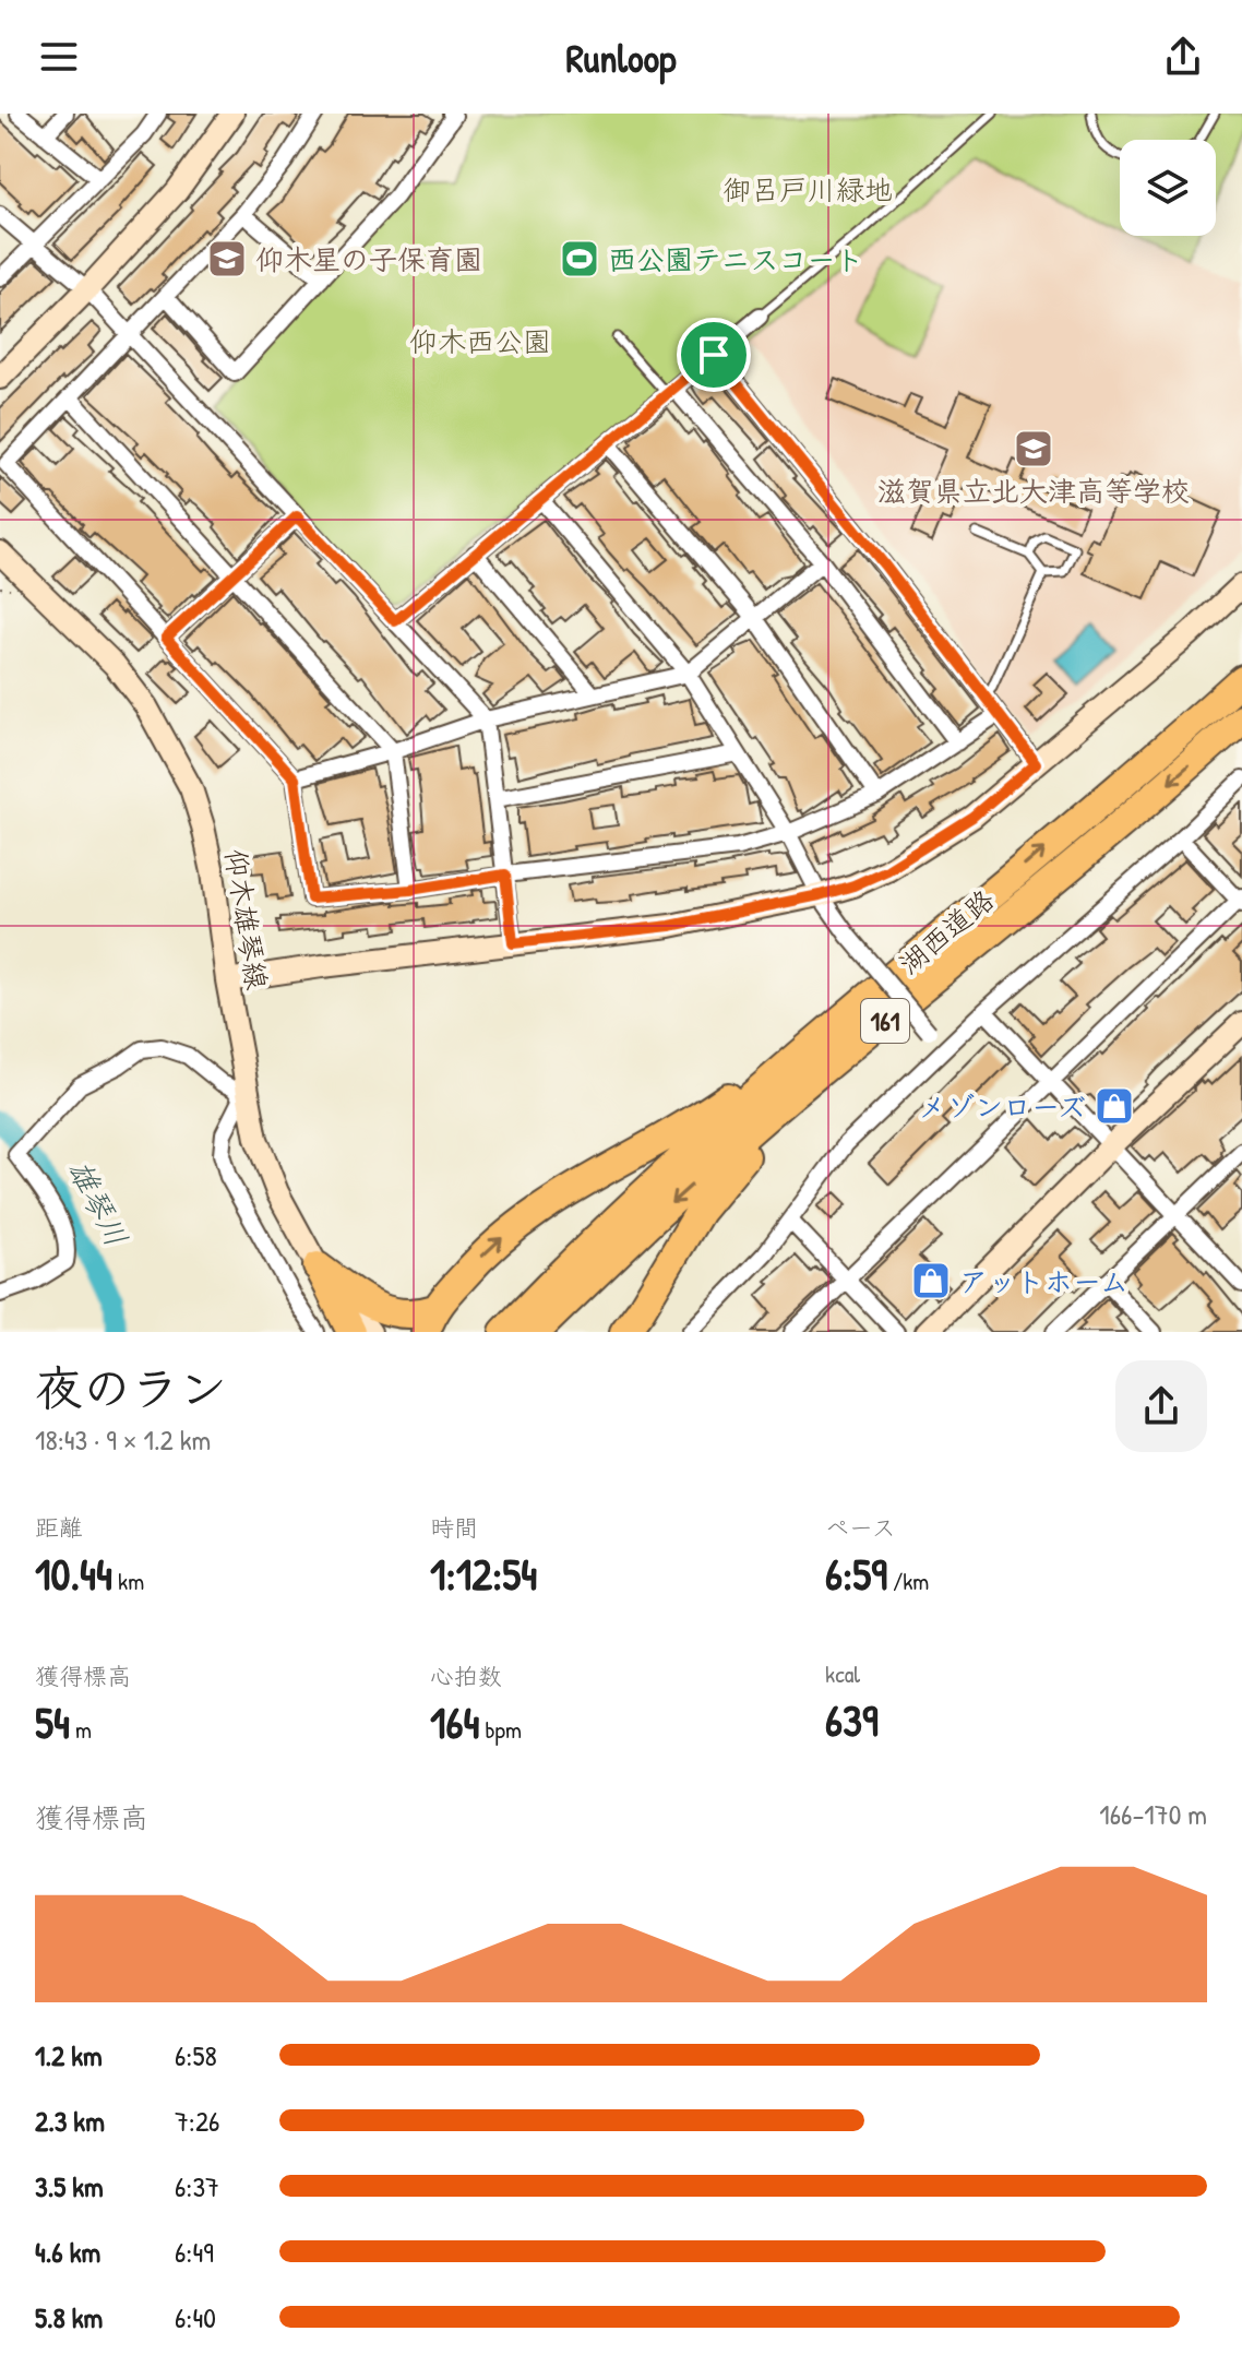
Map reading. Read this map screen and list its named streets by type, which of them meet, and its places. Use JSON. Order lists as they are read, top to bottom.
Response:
{
  "streets": {
    "highway": ["湖西道路", "161"],
    "street": ["仰木雄琴線"]
  },
  "water": ["雄琴川"],
  "parks": ["御呂戸川緑地", "仰木西公園"],
  "places": {
    "school or university": ["仰木星の子保育園", "滋賀県立北大津高等学校"],
    "sports": ["西公園テニスコート"],
    "shop": ["メゾンローズ", "アットホーム"]
  },
  "page": {
    "header": "Runloop",
    "heading": ["夜のラン", "18:43 · 9 × 1.2 km"],
    "stats": [
      ["距離", "10.44 km"],
      ["時間", "1:12:54"],
      ["ペース", "6:59 /km"],
      ["獲得標高", "54 m"],
      ["心拍数", "164 bpm"],
      ["kcal", "639"]
    ],
    "chart": ["獲得標高", "166–170 m"],
    "list": [
      {
        "name": "1.2 km",
        "note": "6:58"
      },
      {
        "name": "2.3 km",
        "note": "7:26"
      },
      {
        "name": "3.5 km",
        "note": "6:37"
      },
      {
        "name": "4.6 km",
        "note": "6:49"
      },
      {
        "name": "5.8 km",
        "note": "6:40"
      }
    ]
  }
}
